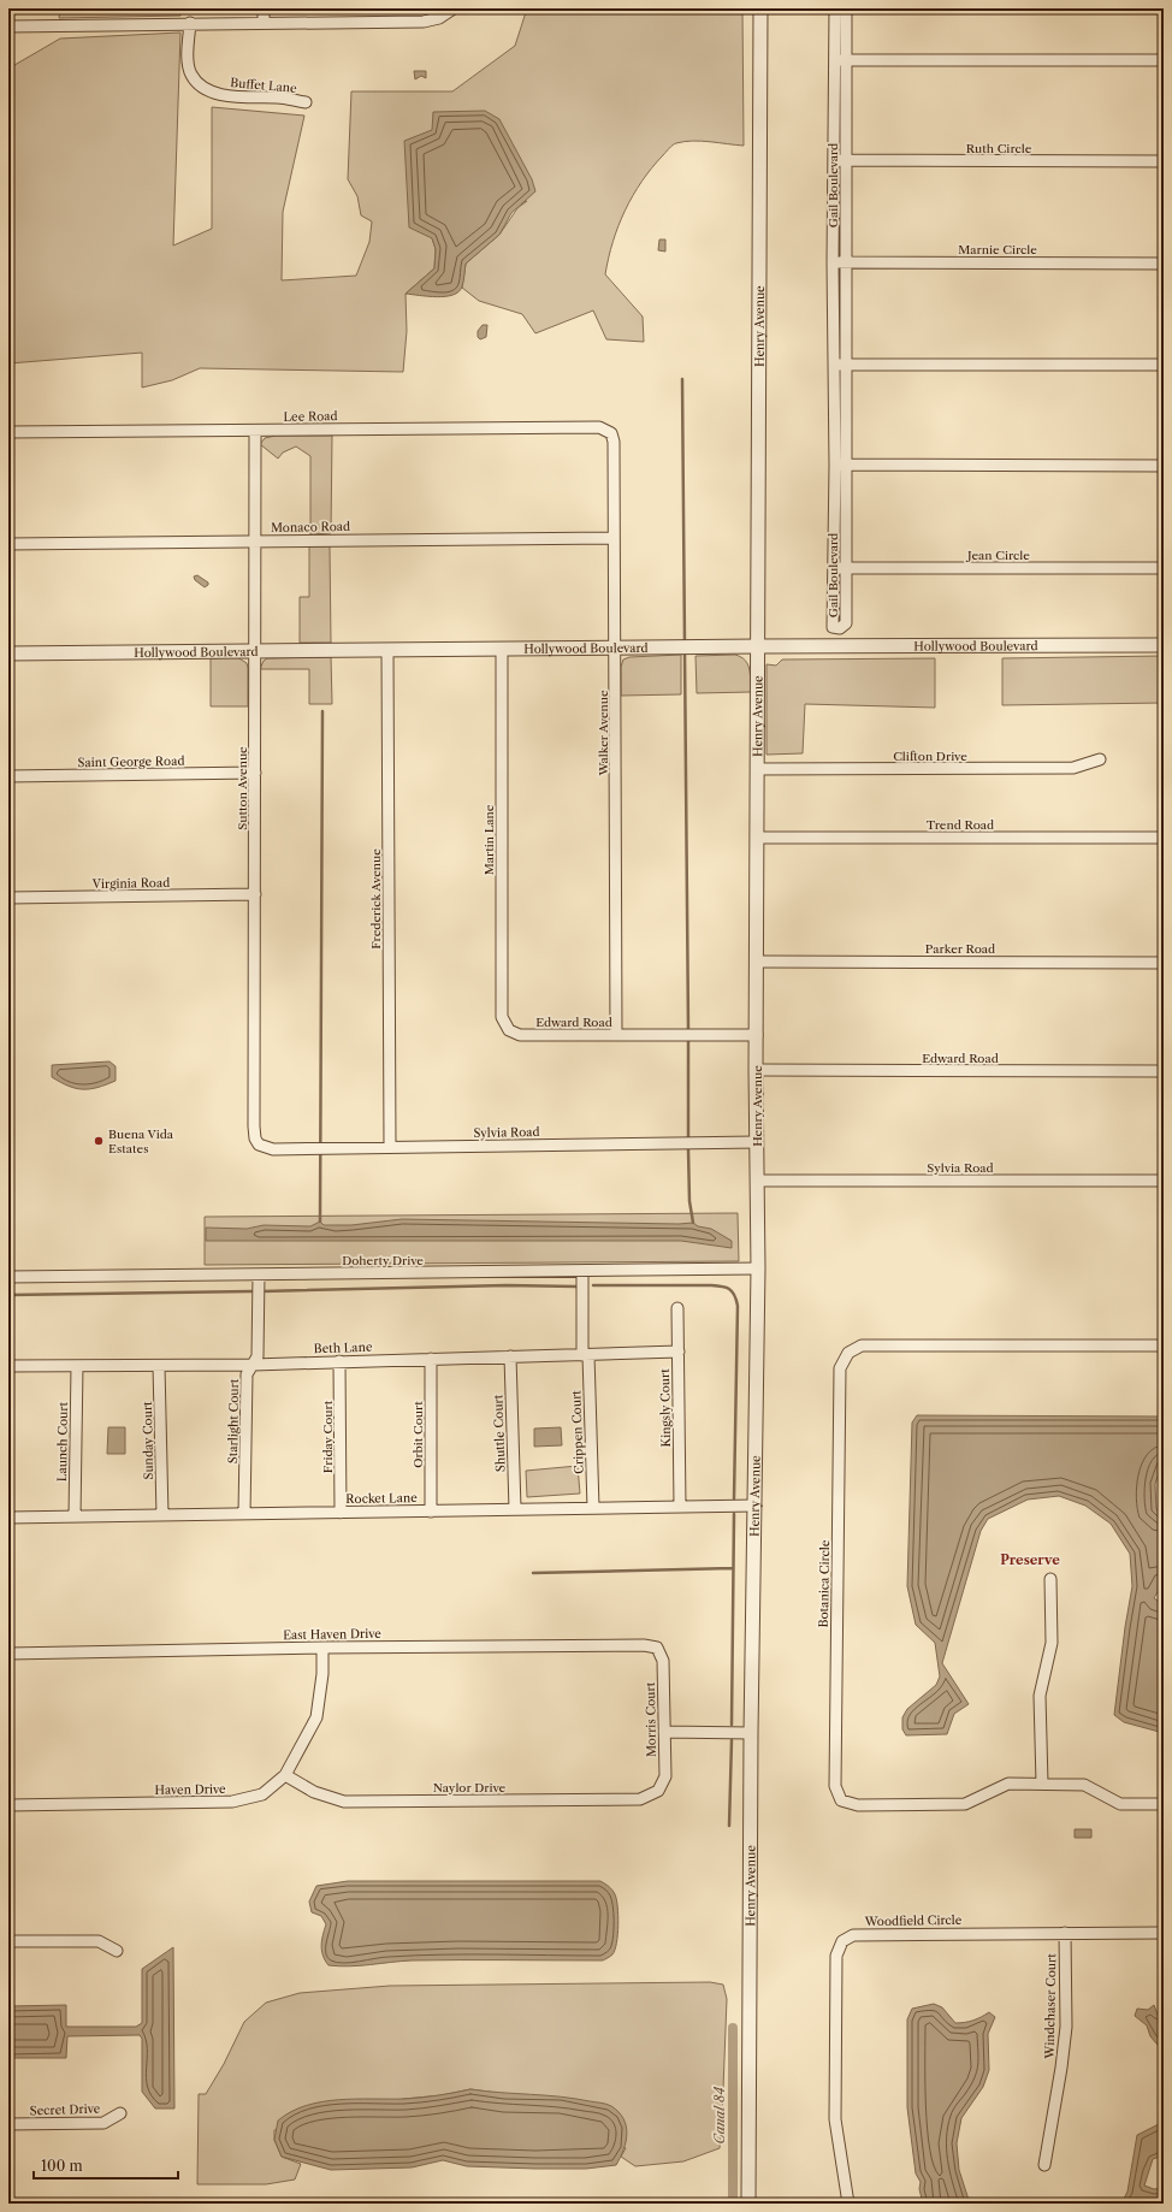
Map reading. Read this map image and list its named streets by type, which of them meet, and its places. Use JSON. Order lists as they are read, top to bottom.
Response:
{
  "streets": {
    "street": [
      "Buffet Lane",
      "Ruth Circle",
      "Gail Boulevard",
      "Marnie Circle",
      "Henry Avenue",
      "Lee Road",
      "Monaco Road",
      "Jean Circle",
      "Hollywood Boulevard",
      "Walker Avenue",
      "Clifton Drive",
      "Saint George Road",
      "Sutton Avenue",
      "Trend Road",
      "Martin Lane",
      "Virginia Road",
      "Frederick Avenue",
      "Parker Road",
      "Edward Road",
      "Sylvia Road",
      "Doherty Drive",
      "Beth Lane",
      "Kingsly Court",
      "Starlight Court",
      "Crippen Court",
      "Shuttle Court",
      "Orbit Court",
      "Friday Court",
      "Sunday Court",
      "Launch Court",
      "Rocket Lane",
      "Botanica Circle",
      "East Haven Drive",
      "Morris Court",
      "Naylor Drive",
      "Haven Drive",
      "Woodfield Circle",
      "Windchaser Court",
      "Secret Drive"
    ]
  },
  "crossings": [
    ["Ruth Circle", "Gail Boulevard"],
    ["Gail Boulevard", "Marnie Circle"],
    ["Gail Boulevard", "Jean Circle"],
    ["Henry Avenue", "Hollywood Boulevard"],
    ["Henry Avenue", "Clifton Drive"],
    ["Henry Avenue", "Trend Road"],
    ["Henry Avenue", "Parker Road"],
    ["Henry Avenue", "Edward Road"],
    ["Henry Avenue", "Sylvia Road"],
    ["Henry Avenue", "Doherty Drive"],
    ["Henry Avenue", "Rocket Lane"],
    ["Lee Road", "Walker Avenue"],
    ["Lee Road", "Sutton Avenue"],
    ["Monaco Road", "Walker Avenue"],
    ["Monaco Road", "Sutton Avenue"],
    ["Hollywood Boulevard", "Walker Avenue"],
    ["Hollywood Boulevard", "Sutton Avenue"],
    ["Hollywood Boulevard", "Martin Lane"],
    ["Hollywood Boulevard", "Frederick Avenue"],
    ["Walker Avenue", "Edward Road"],
    ["Saint George Road", "Sutton Avenue"],
    ["Sutton Avenue", "Virginia Road"],
    ["Sutton Avenue", "Sylvia Road"],
    ["Martin Lane", "Edward Road"],
    ["Frederick Avenue", "Sylvia Road"],
    ["Doherty Drive", "Starlight Court"],
    ["Doherty Drive", "Crippen Court"],
    ["Beth Lane", "Kingsly Court"],
    ["Beth Lane", "Starlight Court"],
    ["Beth Lane", "Crippen Court"],
    ["Beth Lane", "Shuttle Court"],
    ["Beth Lane", "Orbit Court"],
    ["Beth Lane", "Friday Court"],
    ["Beth Lane", "Sunday Court"],
    ["Beth Lane", "Launch Court"],
    ["Kingsly Court", "Rocket Lane"],
    ["Starlight Court", "Rocket Lane"],
    ["Crippen Court", "Rocket Lane"],
    ["Shuttle Court", "Rocket Lane"],
    ["Orbit Court", "Rocket Lane"],
    ["Friday Court", "Rocket Lane"],
    ["Sunday Court", "Rocket Lane"],
    ["Launch Court", "Rocket Lane"],
    ["East Haven Drive", "Morris Court"],
    ["East Haven Drive", "Haven Drive"],
    ["Morris Court", "Naylor Drive"],
    ["Naylor Drive", "Haven Drive"],
    ["Woodfield Circle", "Windchaser Court"]
  ],
  "districts": ["Preserve"],
  "water": ["Canal 84"],
  "places": ["Buena Vida Estates"],
  "scale_bar": "100 m"
}
